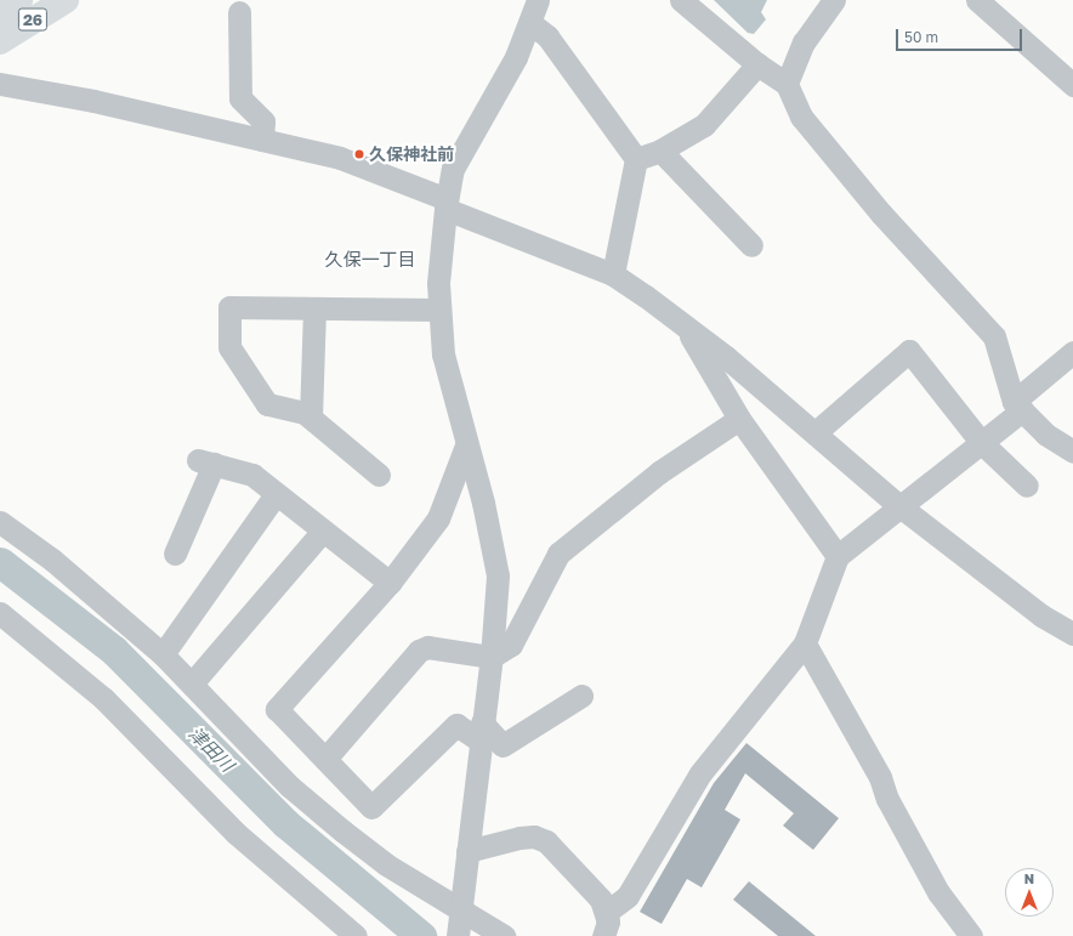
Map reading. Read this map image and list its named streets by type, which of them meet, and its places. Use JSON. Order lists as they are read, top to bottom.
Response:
{
  "streets": {
    "highway": ["26"]
  },
  "districts": ["久保一丁目"],
  "water": ["津田川"],
  "places": ["久保神社前"],
  "scale_bar": "50 m",
  "north": "top"
}
